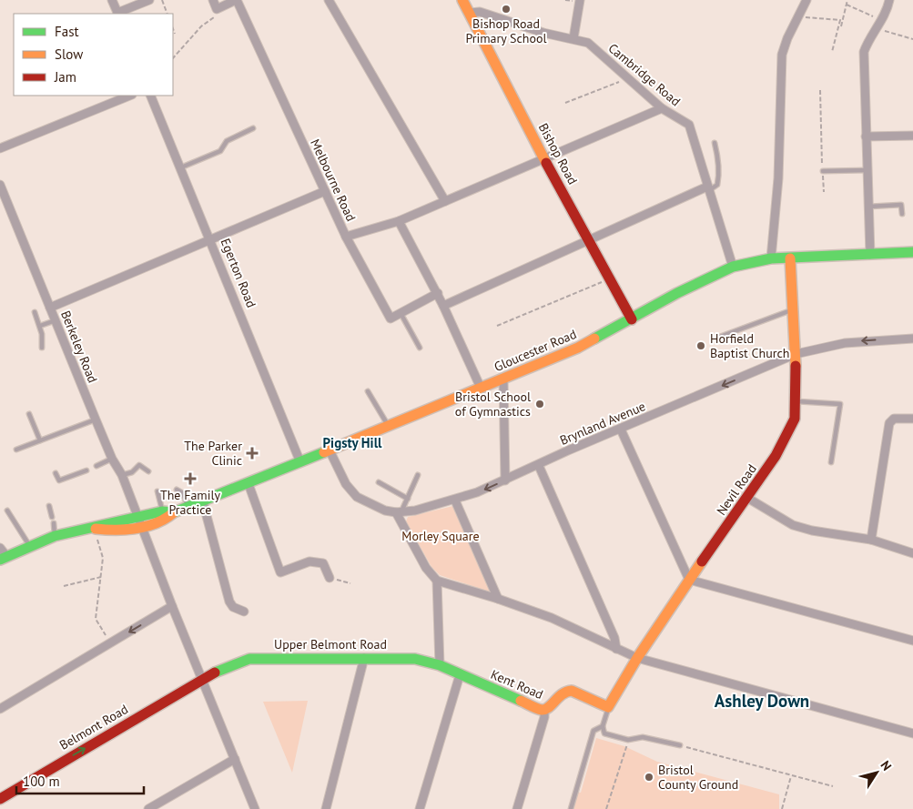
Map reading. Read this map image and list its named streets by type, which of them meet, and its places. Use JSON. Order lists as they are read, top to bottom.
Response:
{
  "streets": {
    "street": [
      "Cambridge Road",
      "Bishop Road",
      "Melbourne Road",
      "Egerton Road",
      "Berkeley Road",
      "Gloucester Road",
      "Brynland Avenue",
      "Nevil Road",
      "Upper Belmont Road",
      "Kent Road",
      "Belmont Road"
    ]
  },
  "crossings": [
    ["Cambridge Road", "Bishop Road"],
    ["Cambridge Road", "Gloucester Road"],
    ["Bishop Road", "Gloucester Road"],
    ["Egerton Road", "Gloucester Road"],
    ["Berkeley Road", "Gloucester Road"],
    ["Berkeley Road", "Upper Belmont Road"],
    ["Berkeley Road", "Belmont Road"],
    ["Gloucester Road", "Brynland Avenue"],
    ["Gloucester Road", "Nevil Road"],
    ["Brynland Avenue", "Nevil Road"],
    ["Nevil Road", "Kent Road"],
    ["Upper Belmont Road", "Kent Road"],
    ["Upper Belmont Road", "Belmont Road"]
  ],
  "one_way": ["Brynland Avenue"],
  "districts": ["Pigsty Hill", "Ashley Down"],
  "parks": ["Morley Square"],
  "places": {
    "other": [
      "Bishop Road Primary School",
      "Horfield Baptist Church",
      "Bristol School of Gymnastics",
      "Bristol County Ground"
    ],
    "health": ["The Parker Clinic", "The Family Practice"]
  },
  "legend": ["Fast", "Slow", "Jam"],
  "scale_bar": "100 m",
  "north": "top right"
}
